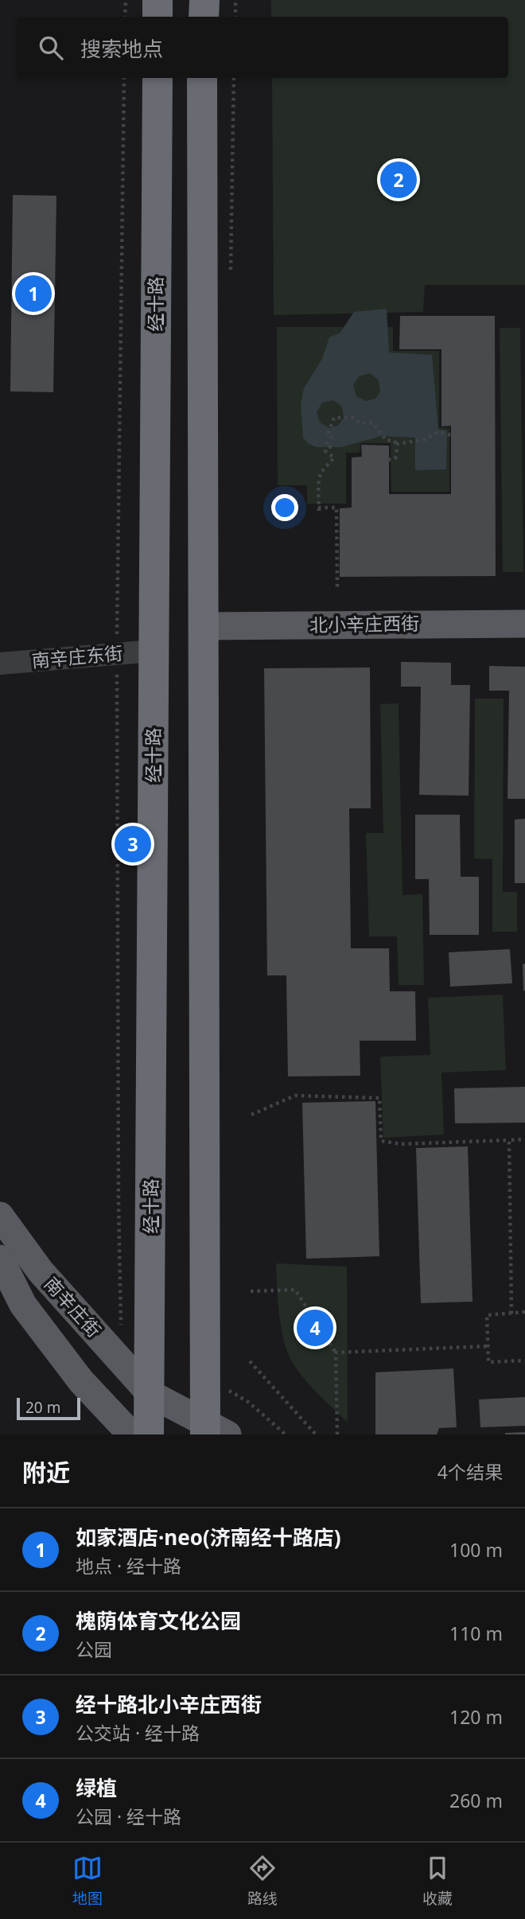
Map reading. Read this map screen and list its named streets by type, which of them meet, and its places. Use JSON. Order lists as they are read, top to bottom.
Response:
{
  "streets": {
    "highway": ["经十路"],
    "main road": ["北小辛庄西街", "南辛庄街"],
    "street": ["南辛庄东街"]
  },
  "crossings": [
    ["经十路", "南辛庄东街"],
    ["经十路", "南辛庄街"]
  ],
  "scale_bar": "20 m",
  "page": {
    "search": "搜索地点",
    "pins": [
      "2",
      "1",
      "3",
      "4"
    ],
    "scale": "20 m",
    "heading": ["附近", "4个结果"],
    "list": [
      {
        "mark": "1",
        "name": "如家酒店·neo(济南经十路店)",
        "note": "地点 · 经十路",
        "value": "100 m"
      },
      {
        "mark": "2",
        "name": "槐荫体育文化公园",
        "note": "公园",
        "value": "110 m"
      },
      {
        "mark": "3",
        "name": "经十路北小辛庄西街",
        "note": "公交站 · 经十路",
        "value": "120 m"
      },
      {
        "mark": "4",
        "name": "绿植",
        "note": "公园 · 经十路",
        "value": "260 m"
      }
    ],
    "nav": ["地图", "路线", "收藏"]
  }
}
